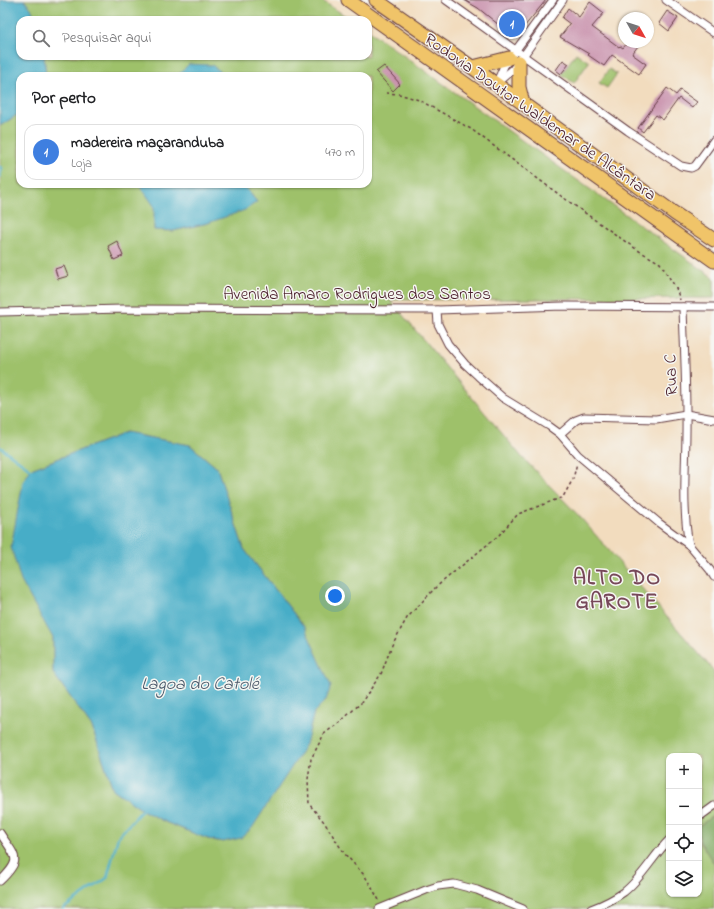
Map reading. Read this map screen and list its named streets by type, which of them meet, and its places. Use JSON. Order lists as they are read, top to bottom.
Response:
{
  "streets": {
    "highway": ["Rodovia Doutor Waldemar de Alcântara"],
    "street": ["Avenida Amaro Rodrigues dos Santos", "Rua C"]
  },
  "crossings": [
    ["Avenida Amaro Rodrigues dos Santos", "Rua C"]
  ],
  "districts": ["ALTO DO GAROTE"],
  "water": ["Lagoa do Catolé"],
  "north": "bottom right",
  "page": {
    "pins": "1",
    "search": "Pesquisar aqui",
    "heading": "Por perto",
    "list": [
      {
        "mark": "1",
        "name": "madereira maçaranduba",
        "note": "Loja",
        "value": "470 m"
      }
    ],
    "map_buttons": ["+", "−"]
  }
}
